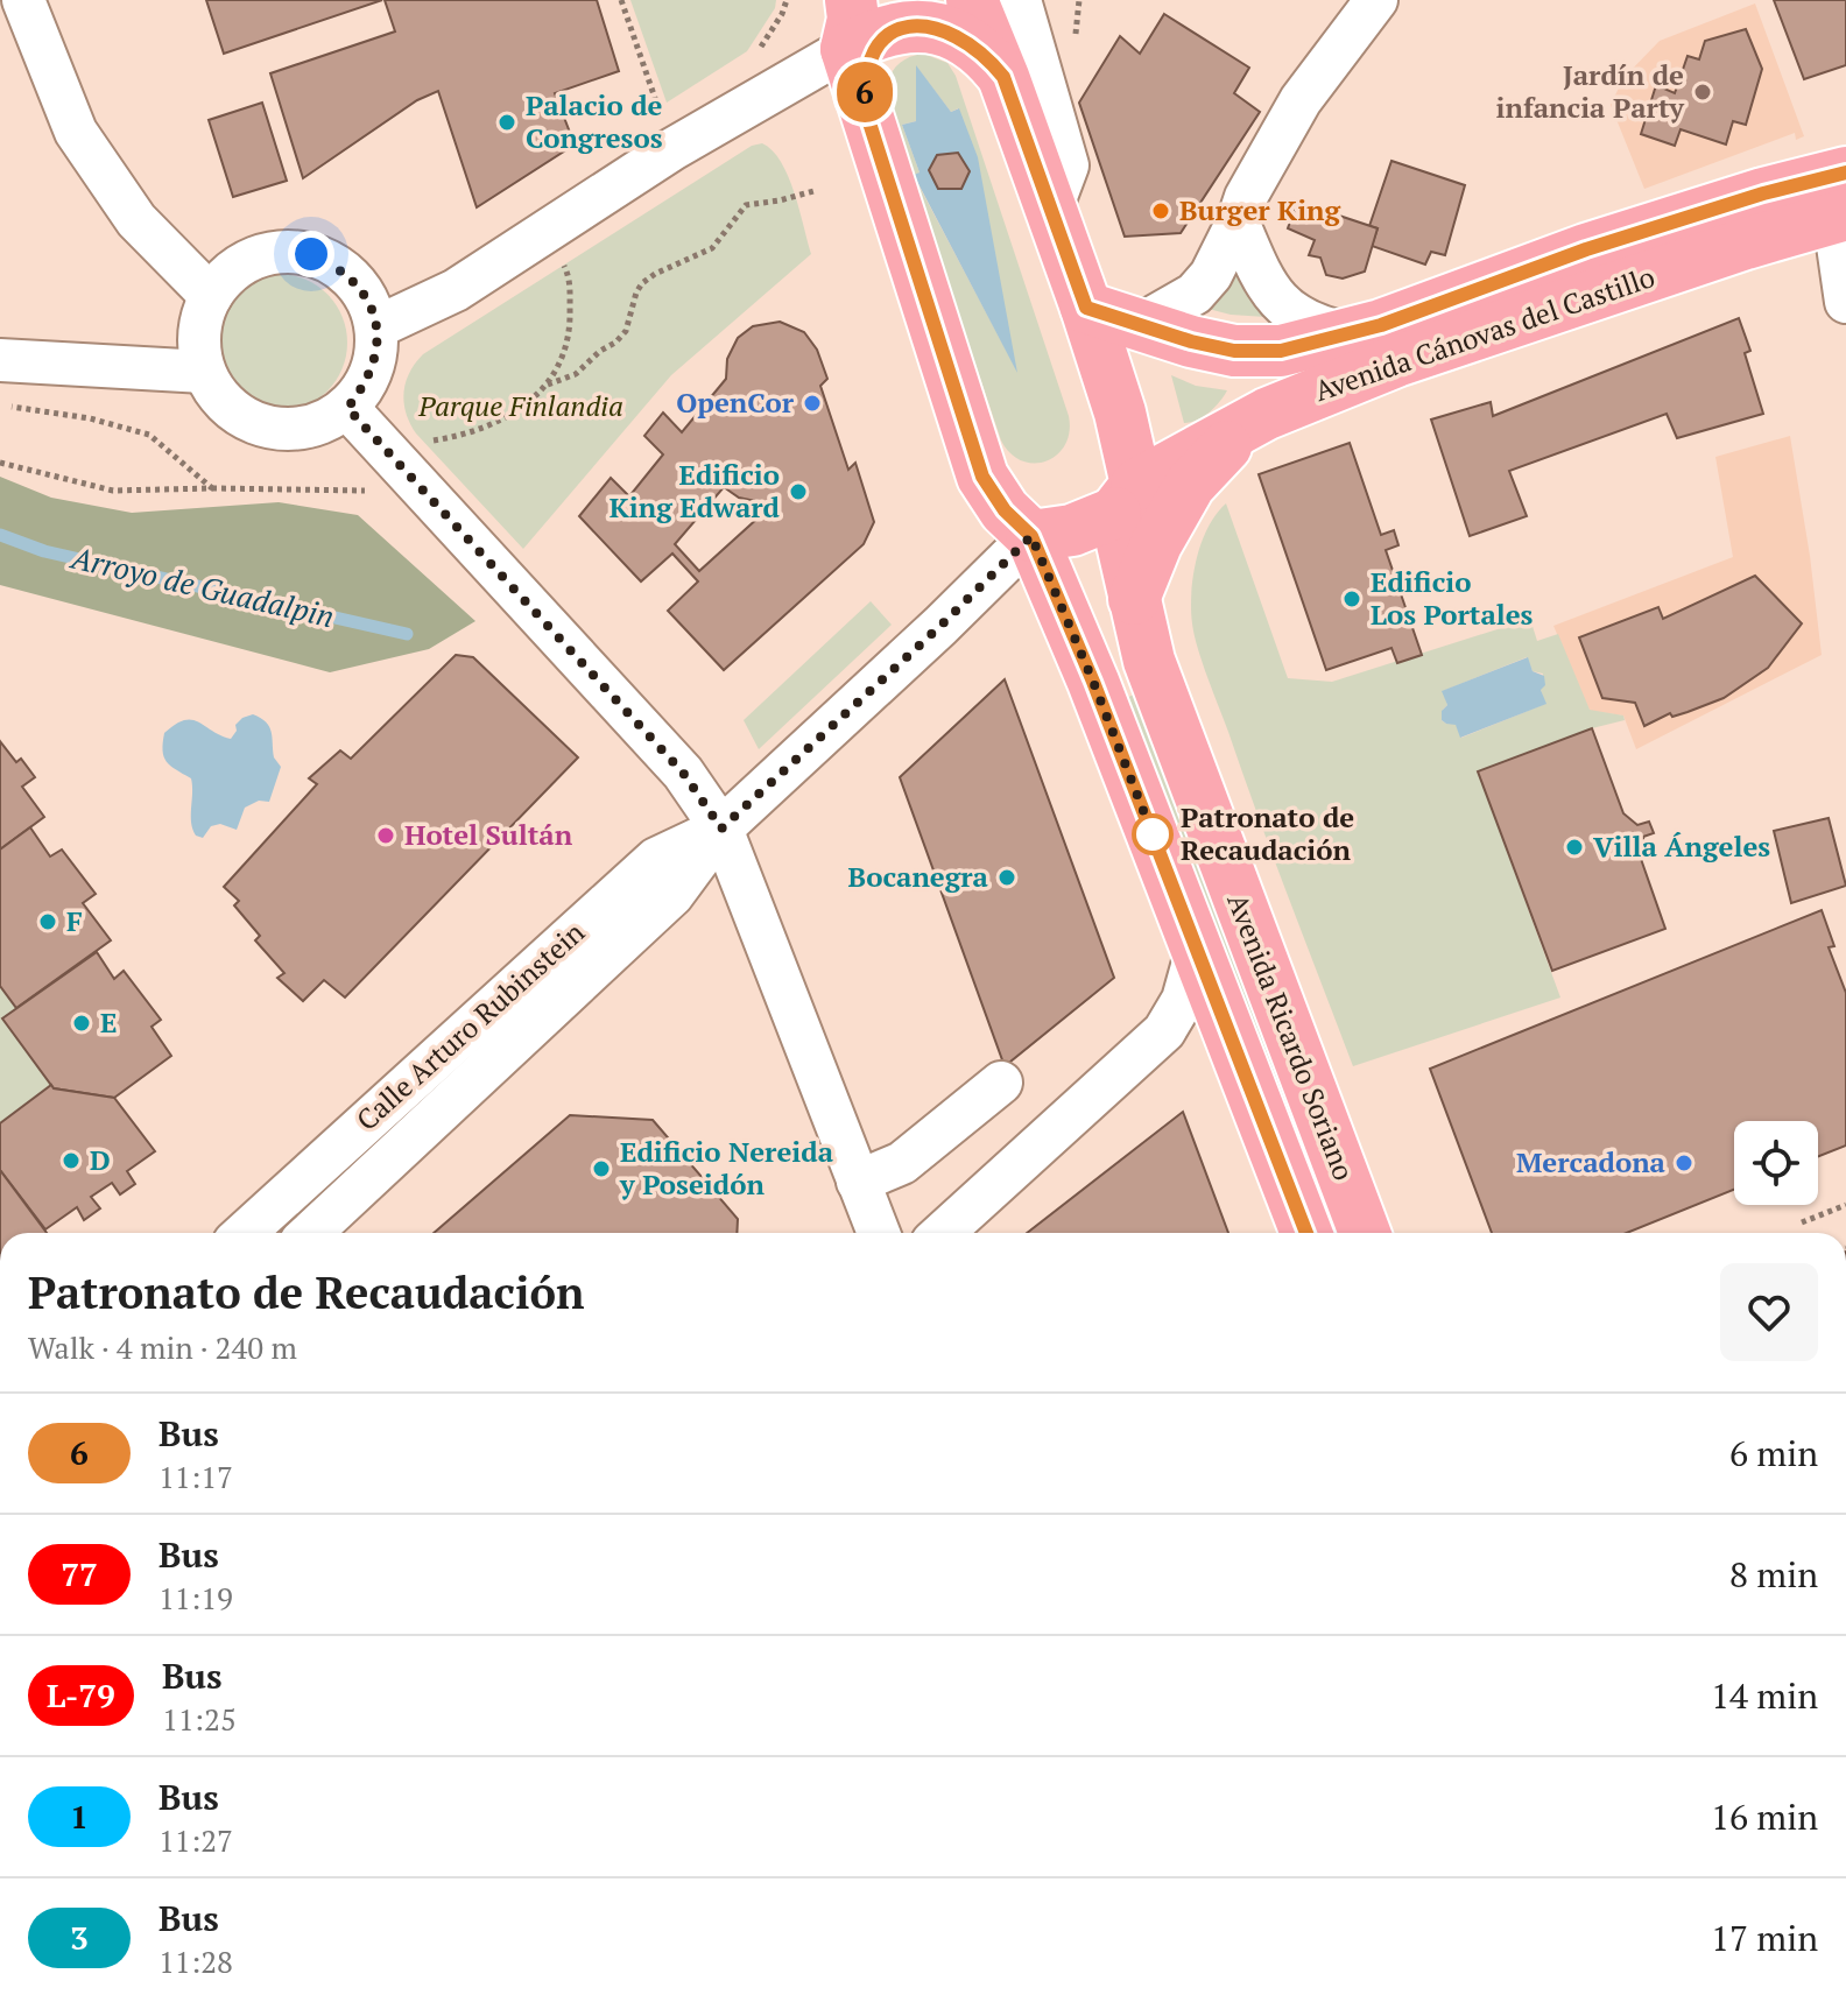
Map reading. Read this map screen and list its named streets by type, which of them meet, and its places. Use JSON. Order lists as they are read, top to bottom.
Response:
{
  "streets": {
    "main road": ["Avenida Cánovas del Castillo", "Avenida Ricardo Soriano"],
    "street": ["Calle Arturo Rubinstein"]
  },
  "crossings": [
    ["Avenida Cánovas del Castillo", "Calle Arturo Rubinstein"],
    ["Avenida Cánovas del Castillo", "Avenida Ricardo Soriano"],
    ["Calle Arturo Rubinstein", "Avenida Ricardo Soriano"]
  ],
  "water": ["Arroyo de Guadalpin"],
  "parks": ["Parque Finlandia"],
  "places": [
    "Jardín de infancia Party",
    "Palacio de Congresos",
    "Burger King",
    "OpenCor",
    "Edificio King Edward",
    "Edificio Los Portales",
    "Patronato de Recaudación",
    "Hotel Sultán",
    "Villa Ángeles",
    "Bocanegra",
    "F",
    "E",
    "D",
    "Mercadona",
    "Edificio Nereida y Poseidón"
  ],
  "lines": ["bus line 6"],
  "page": {
    "on_map": "6",
    "heading": ["Patronato de Recaudación", "Walk · 4 min · 240 m"],
    "list": [
      {
        "mark": "6",
        "name": "Bus",
        "note": "11:17",
        "value": "6 min"
      },
      {
        "mark": "77",
        "name": "Bus",
        "note": "11:19",
        "value": "8 min"
      },
      {
        "mark": "L-79",
        "name": "Bus",
        "note": "11:25",
        "value": "14 min"
      },
      {
        "mark": "1",
        "name": "Bus",
        "note": "11:27",
        "value": "16 min"
      },
      {
        "mark": "3",
        "name": "Bus",
        "note": "11:28",
        "value": "17 min"
      }
    ]
  }
}
